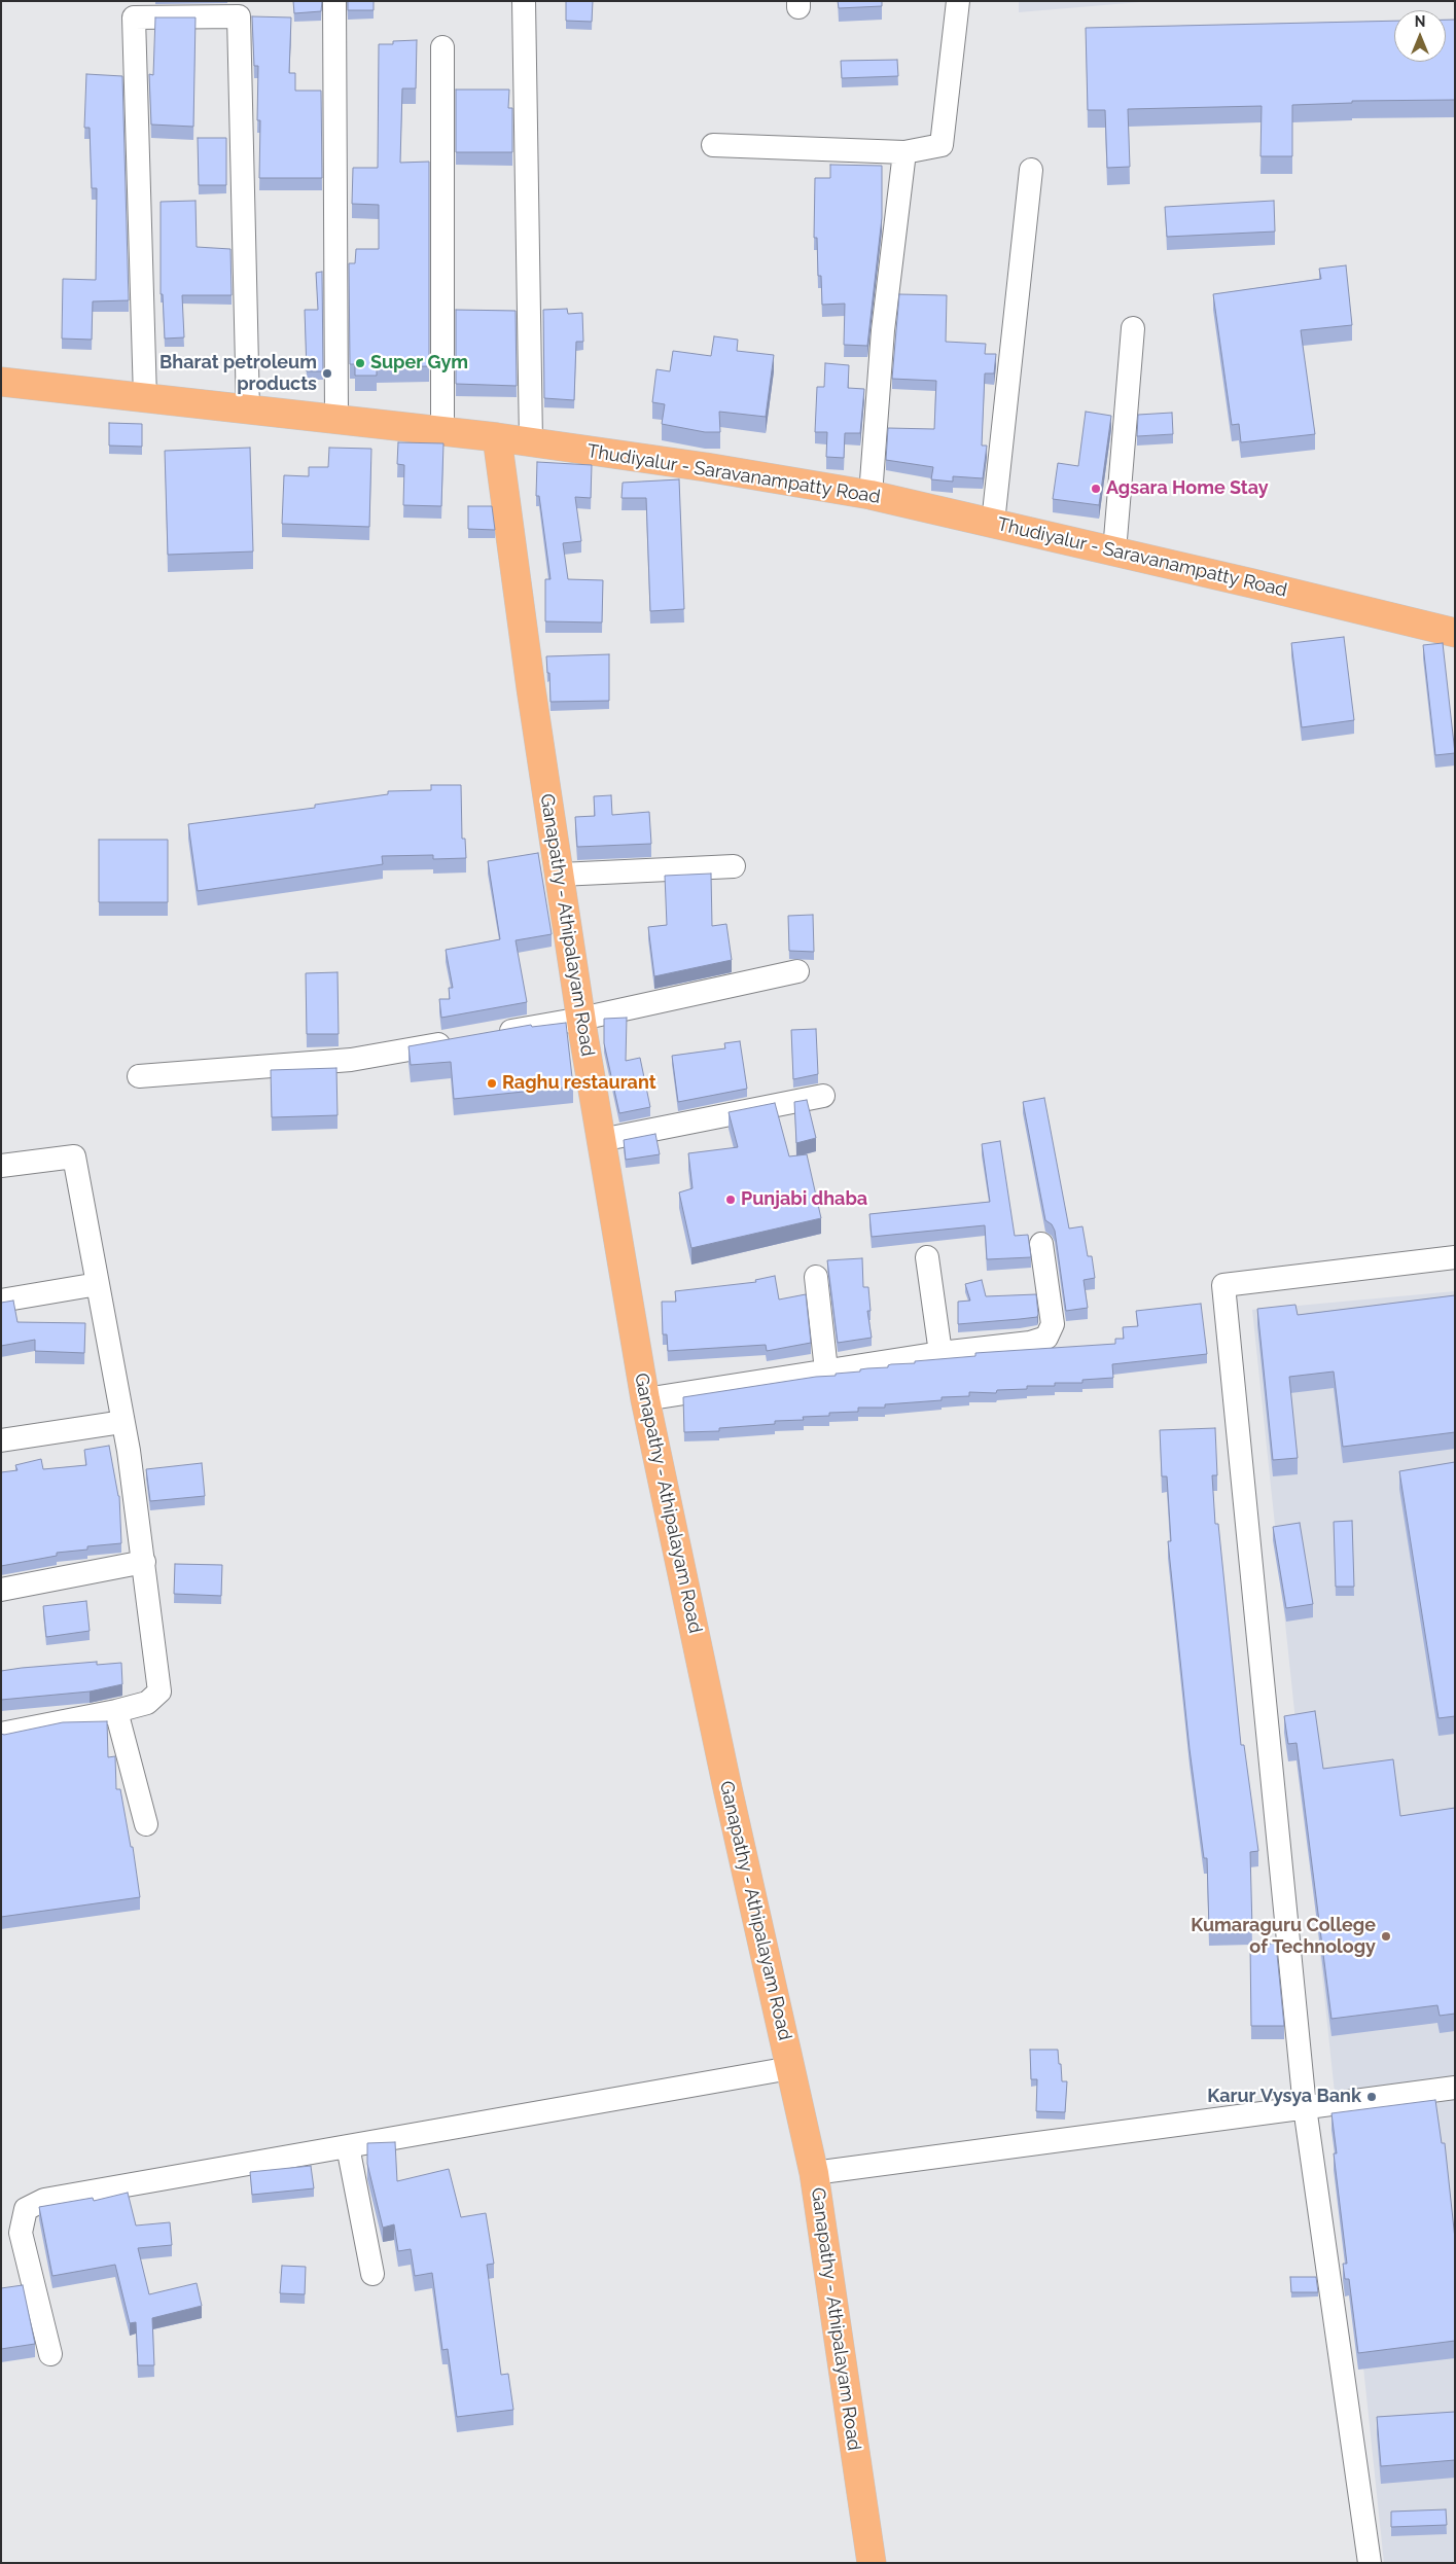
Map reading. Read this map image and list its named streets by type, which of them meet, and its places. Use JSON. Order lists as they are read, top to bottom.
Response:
{
  "streets": {
    "main road": ["Thudiyalur - Saravanampatty Road", "Ganapathy - Athipalayam Road"]
  },
  "crossings": [
    ["Thudiyalur - Saravanampatty Road", "Ganapathy - Athipalayam Road"]
  ],
  "places": [
    "Super Gym",
    "Bharat petroleum products",
    "Agsara Home Stay",
    "Raghu restaurant",
    "Punjabi dhaba",
    "Kumaraguru College of Technology",
    "Karur Vysya Bank"
  ],
  "north": "top"
}
